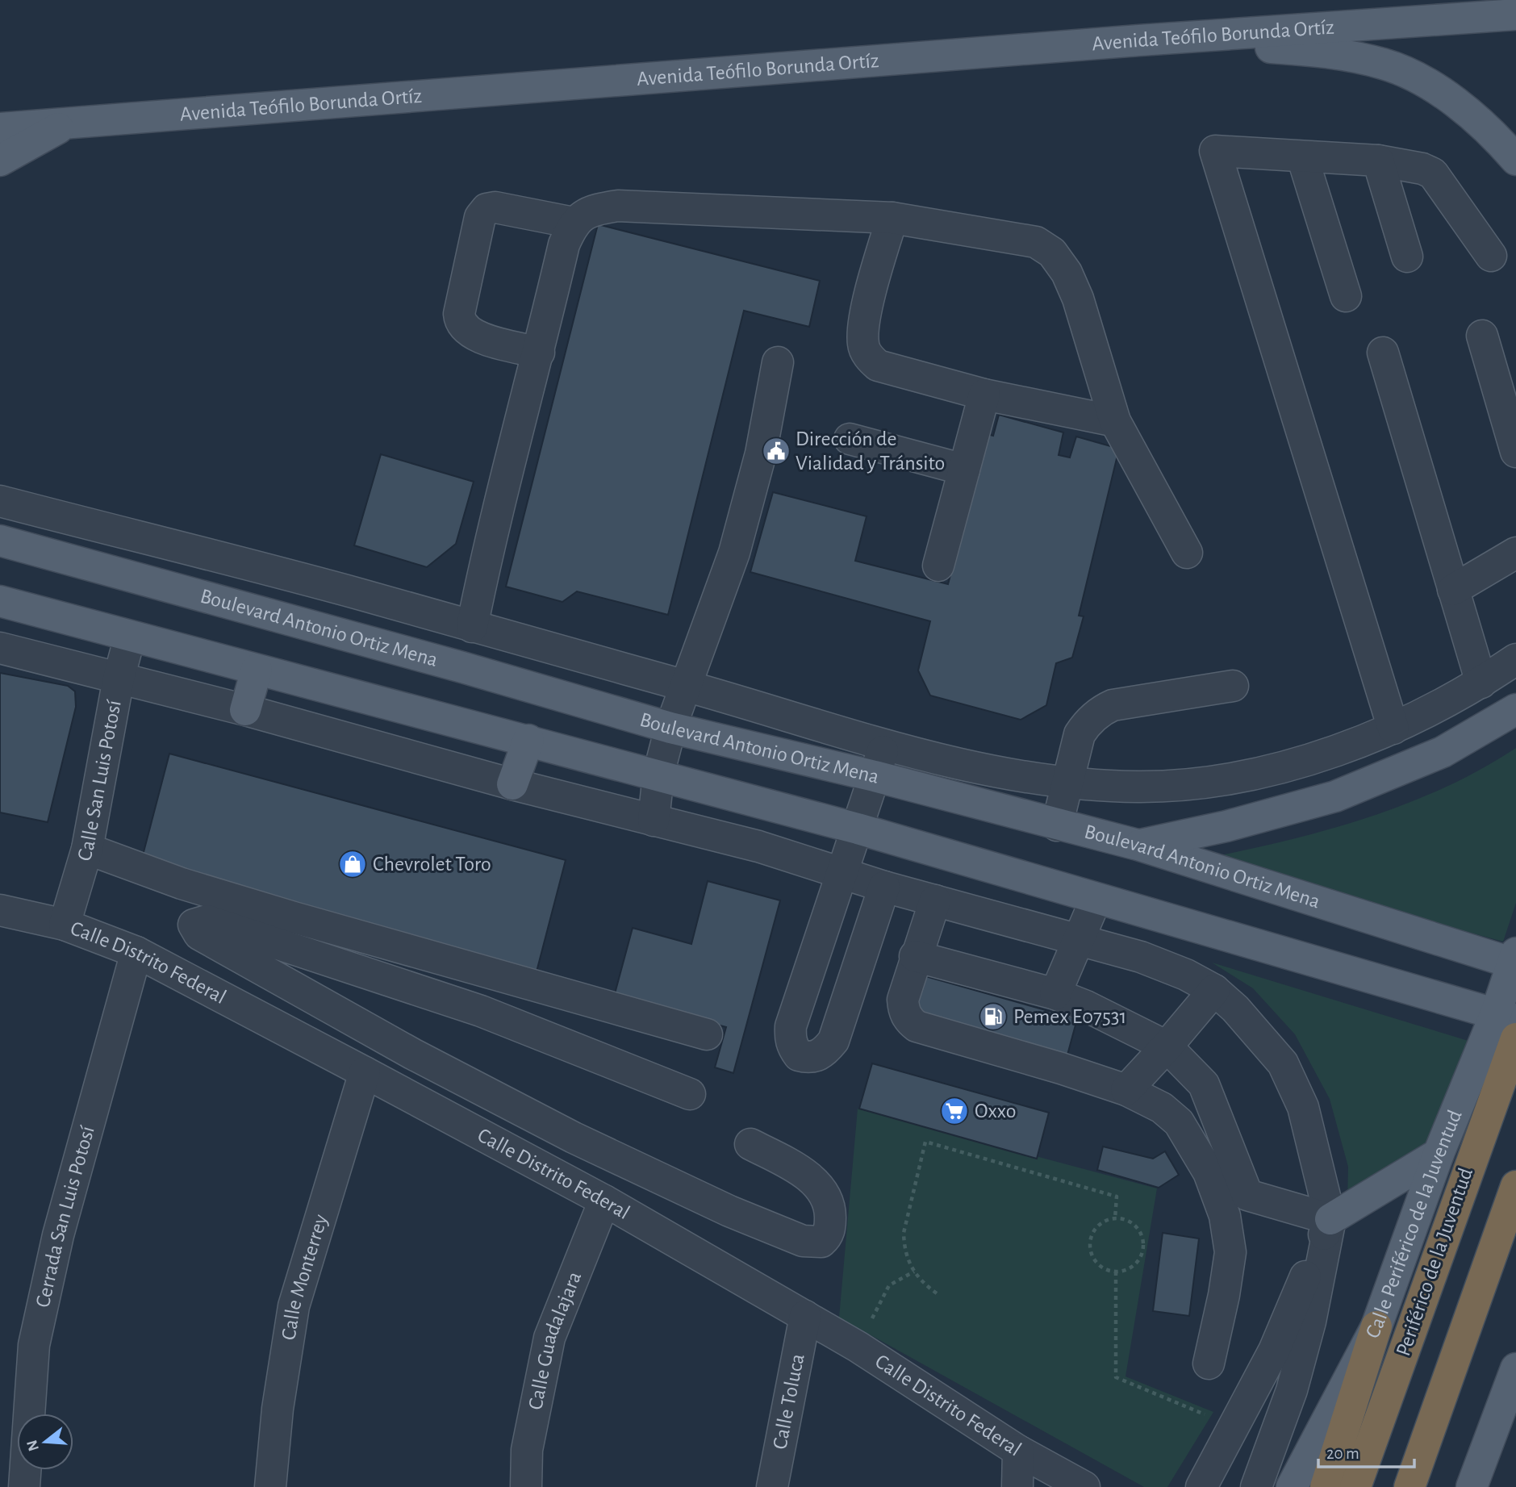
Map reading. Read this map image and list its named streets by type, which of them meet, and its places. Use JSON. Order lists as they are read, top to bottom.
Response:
{
  "streets": {
    "highway": ["Periférico de la Juventud"],
    "main road": ["Avenida Teófilo Borunda Ortíz", "Boulevard Antonio Ortiz Mena", "Calle Periférico de la Juventud"],
    "street": [
      "Calle San Luis Potosí",
      "Calle Distrito Federal",
      "Cerrada San Luis Potosí",
      "Calle Monterrey",
      "Calle Guadalajara",
      "Calle Toluca"
    ]
  },
  "crossings": [
    ["Boulevard Antonio Ortiz Mena", "Calle Periférico de la Juventud"],
    ["Calle San Luis Potosí", "Calle Distrito Federal"],
    ["Calle Distrito Federal", "Cerrada San Luis Potosí"],
    ["Calle Distrito Federal", "Calle Monterrey"],
    ["Calle Distrito Federal", "Calle Guadalajara"],
    ["Calle Distrito Federal", "Calle Toluca"]
  ],
  "places": {
    "public building": ["Dirección de Vialidad y Tránsito"],
    "shop": ["Chevrolet Toro"],
    "fuel station": ["Pemex E07531"],
    "supermarket": ["Oxxo"]
  },
  "scale_bar": "20 m",
  "north": "left"
}
